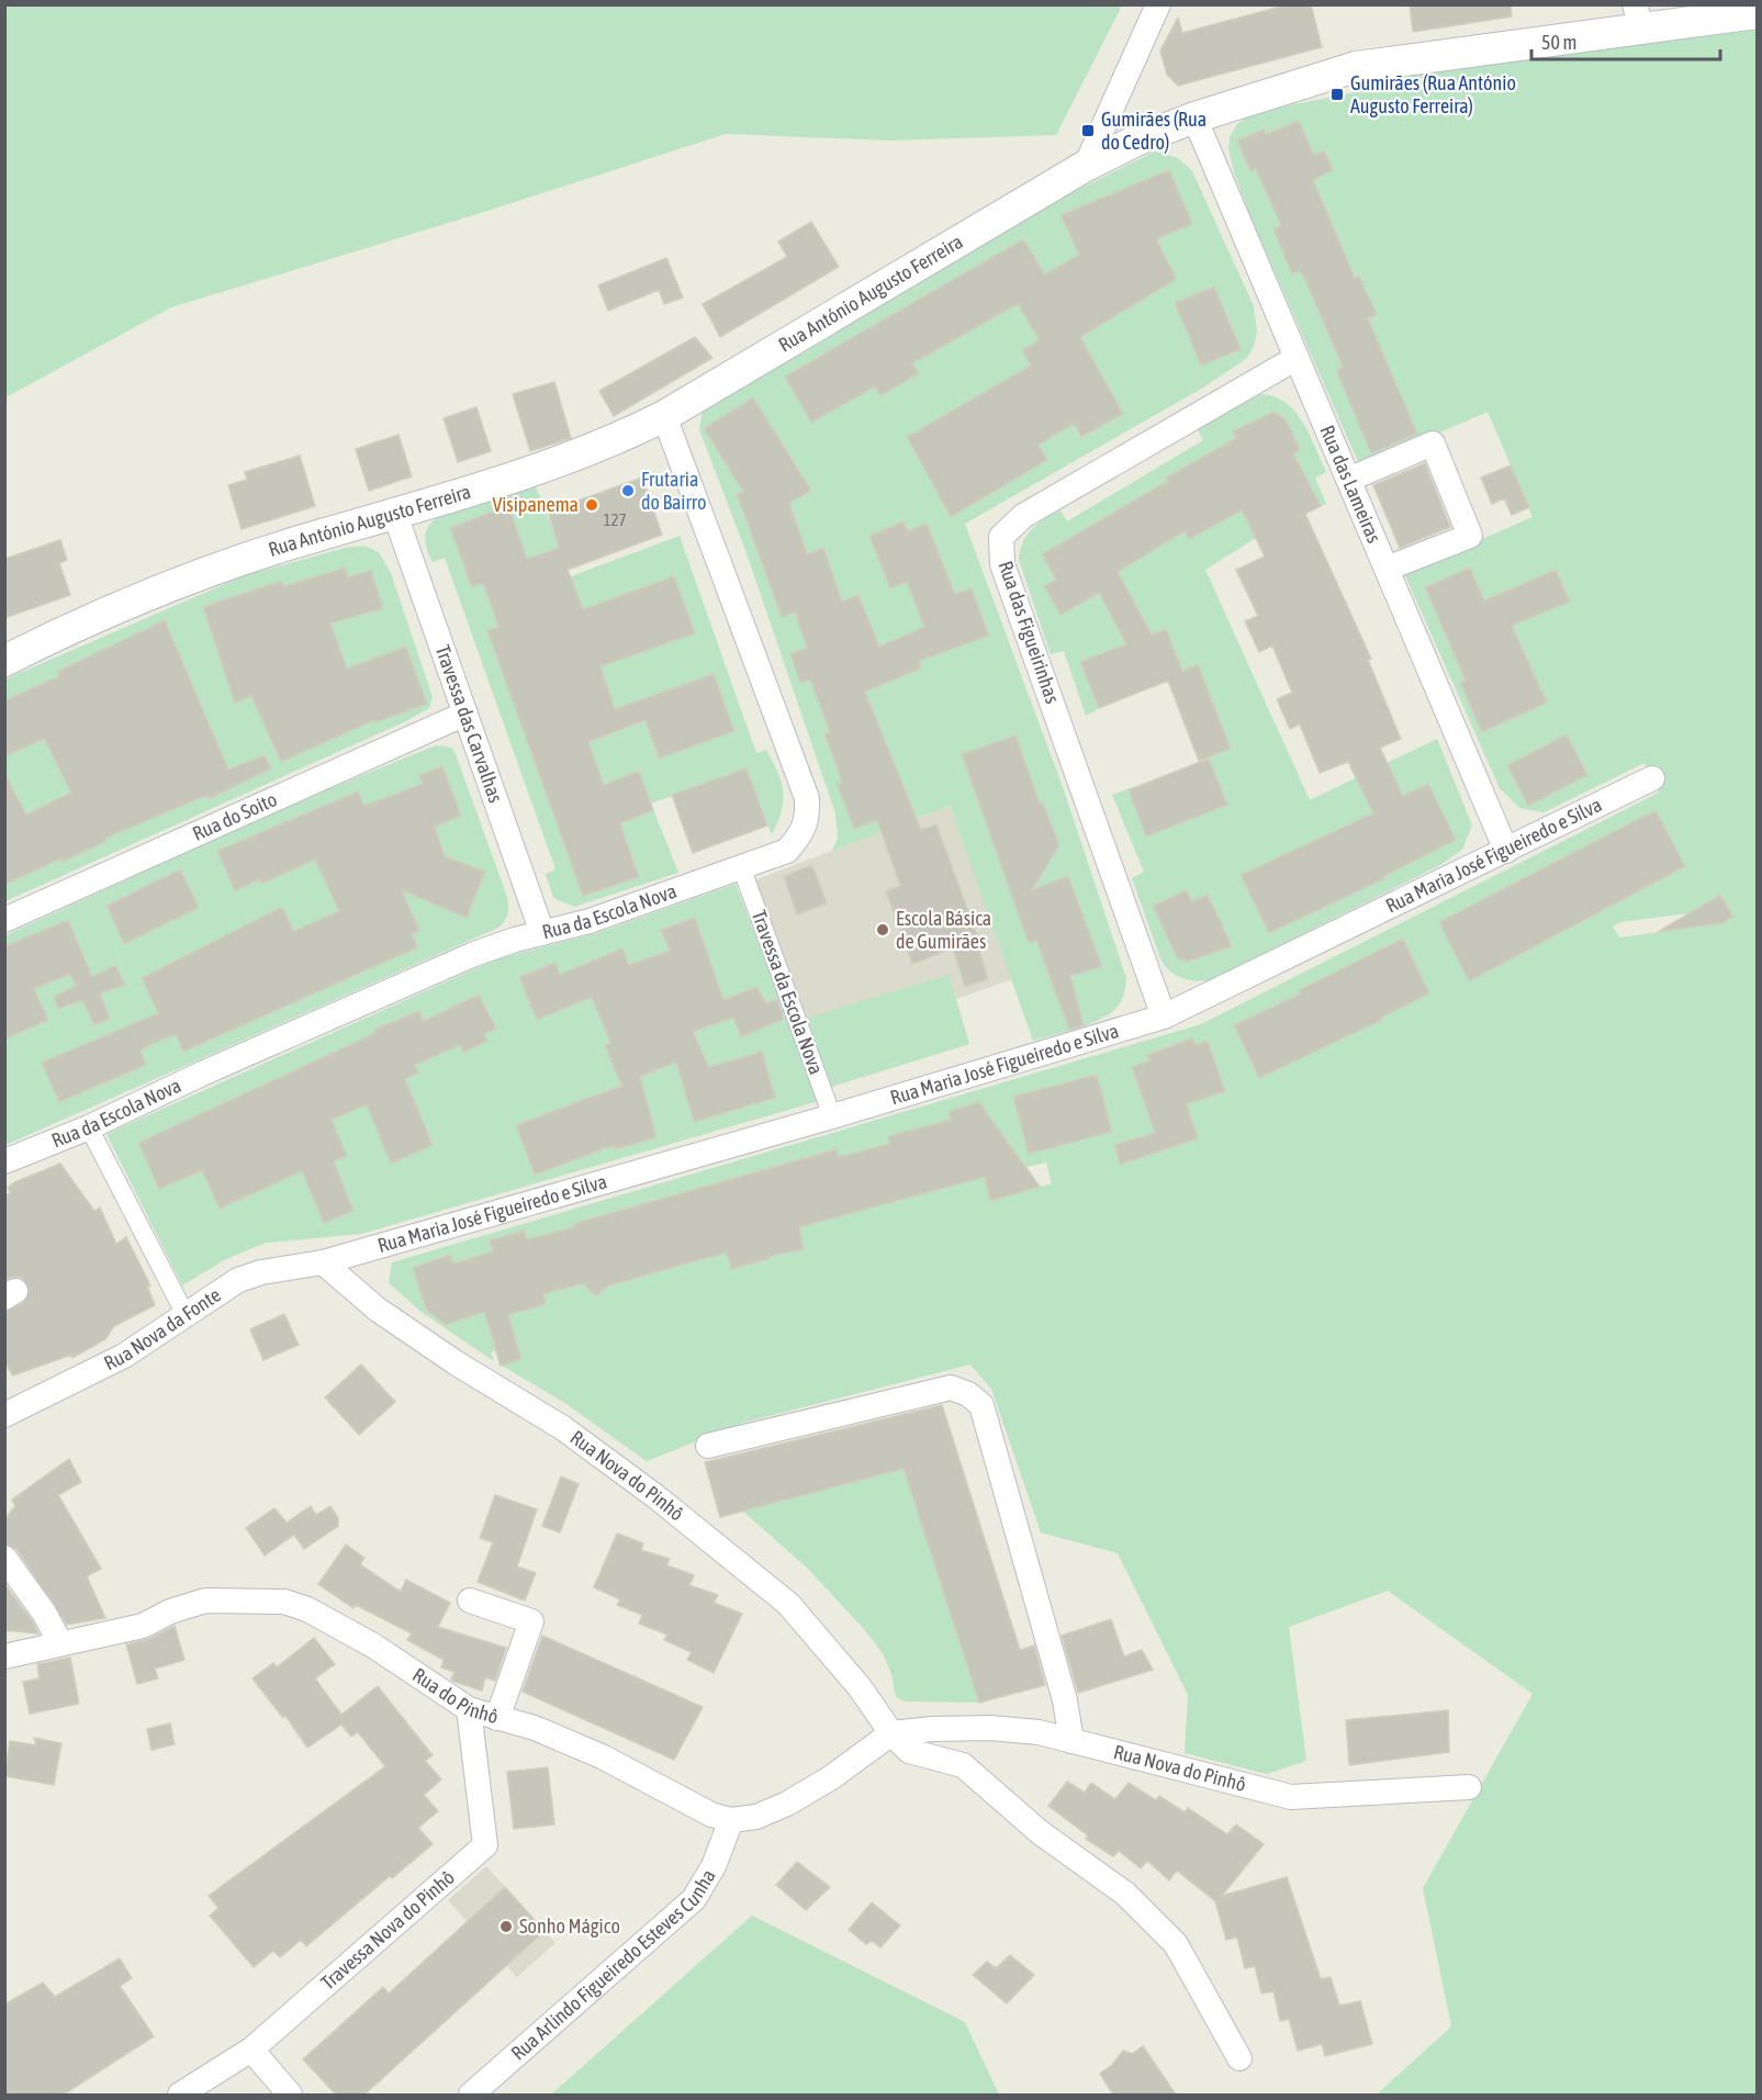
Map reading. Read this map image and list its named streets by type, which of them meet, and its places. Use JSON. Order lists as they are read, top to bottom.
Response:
{
  "streets": {
    "street": [
      "Rua António Augusto Ferreira",
      "Rua das Lameiras",
      "Rua das Figueirinhas",
      "Travessa das Carvalhas",
      "Rua do Soito",
      "Rua Maria José Figueiredo e Silva",
      "Rua da Escola Nova",
      "Travessa da Escola Nova",
      "Rua Nova da Fonte",
      "Rua Nova do Pinhô",
      "Rua do Pinhô",
      "Travessa Nova do Pinhô",
      "Rua Arlindo Figueiredo Esteves Cunha"
    ]
  },
  "crossings": [
    ["Rua António Augusto Ferreira", "Rua das Lameiras"],
    ["Rua António Augusto Ferreira", "Travessa das Carvalhas"],
    ["Rua António Augusto Ferreira", "Rua da Escola Nova"],
    ["Rua das Lameiras", "Rua das Figueirinhas"],
    ["Rua das Lameiras", "Rua Maria José Figueiredo e Silva"],
    ["Rua das Figueirinhas", "Rua Maria José Figueiredo e Silva"],
    ["Travessa das Carvalhas", "Rua do Soito"],
    ["Travessa das Carvalhas", "Rua da Escola Nova"],
    ["Rua Maria José Figueiredo e Silva", "Travessa da Escola Nova"],
    ["Rua Maria José Figueiredo e Silva", "Rua Nova da Fonte"],
    ["Rua Maria José Figueiredo e Silva", "Rua Nova do Pinhô"],
    ["Rua da Escola Nova", "Travessa da Escola Nova"],
    ["Rua Nova da Fonte", "Rua Nova do Pinhô"],
    ["Rua do Pinhô", "Travessa Nova do Pinhô"],
    ["Rua do Pinhô", "Rua Arlindo Figueiredo Esteves Cunha"]
  ],
  "places": {
    "transit": ["Gumirães (Rua António Augusto Ferreira)", "Gumirães (Rua do Cedro)"],
    "other": [
      "Frutaria do Bairro",
      "Visipanema",
      "Escola Básica de Gumirães",
      "Sonho Mágico"
    ]
  },
  "house_numbers": ["127"],
  "scale_bar": "50 m"
}
